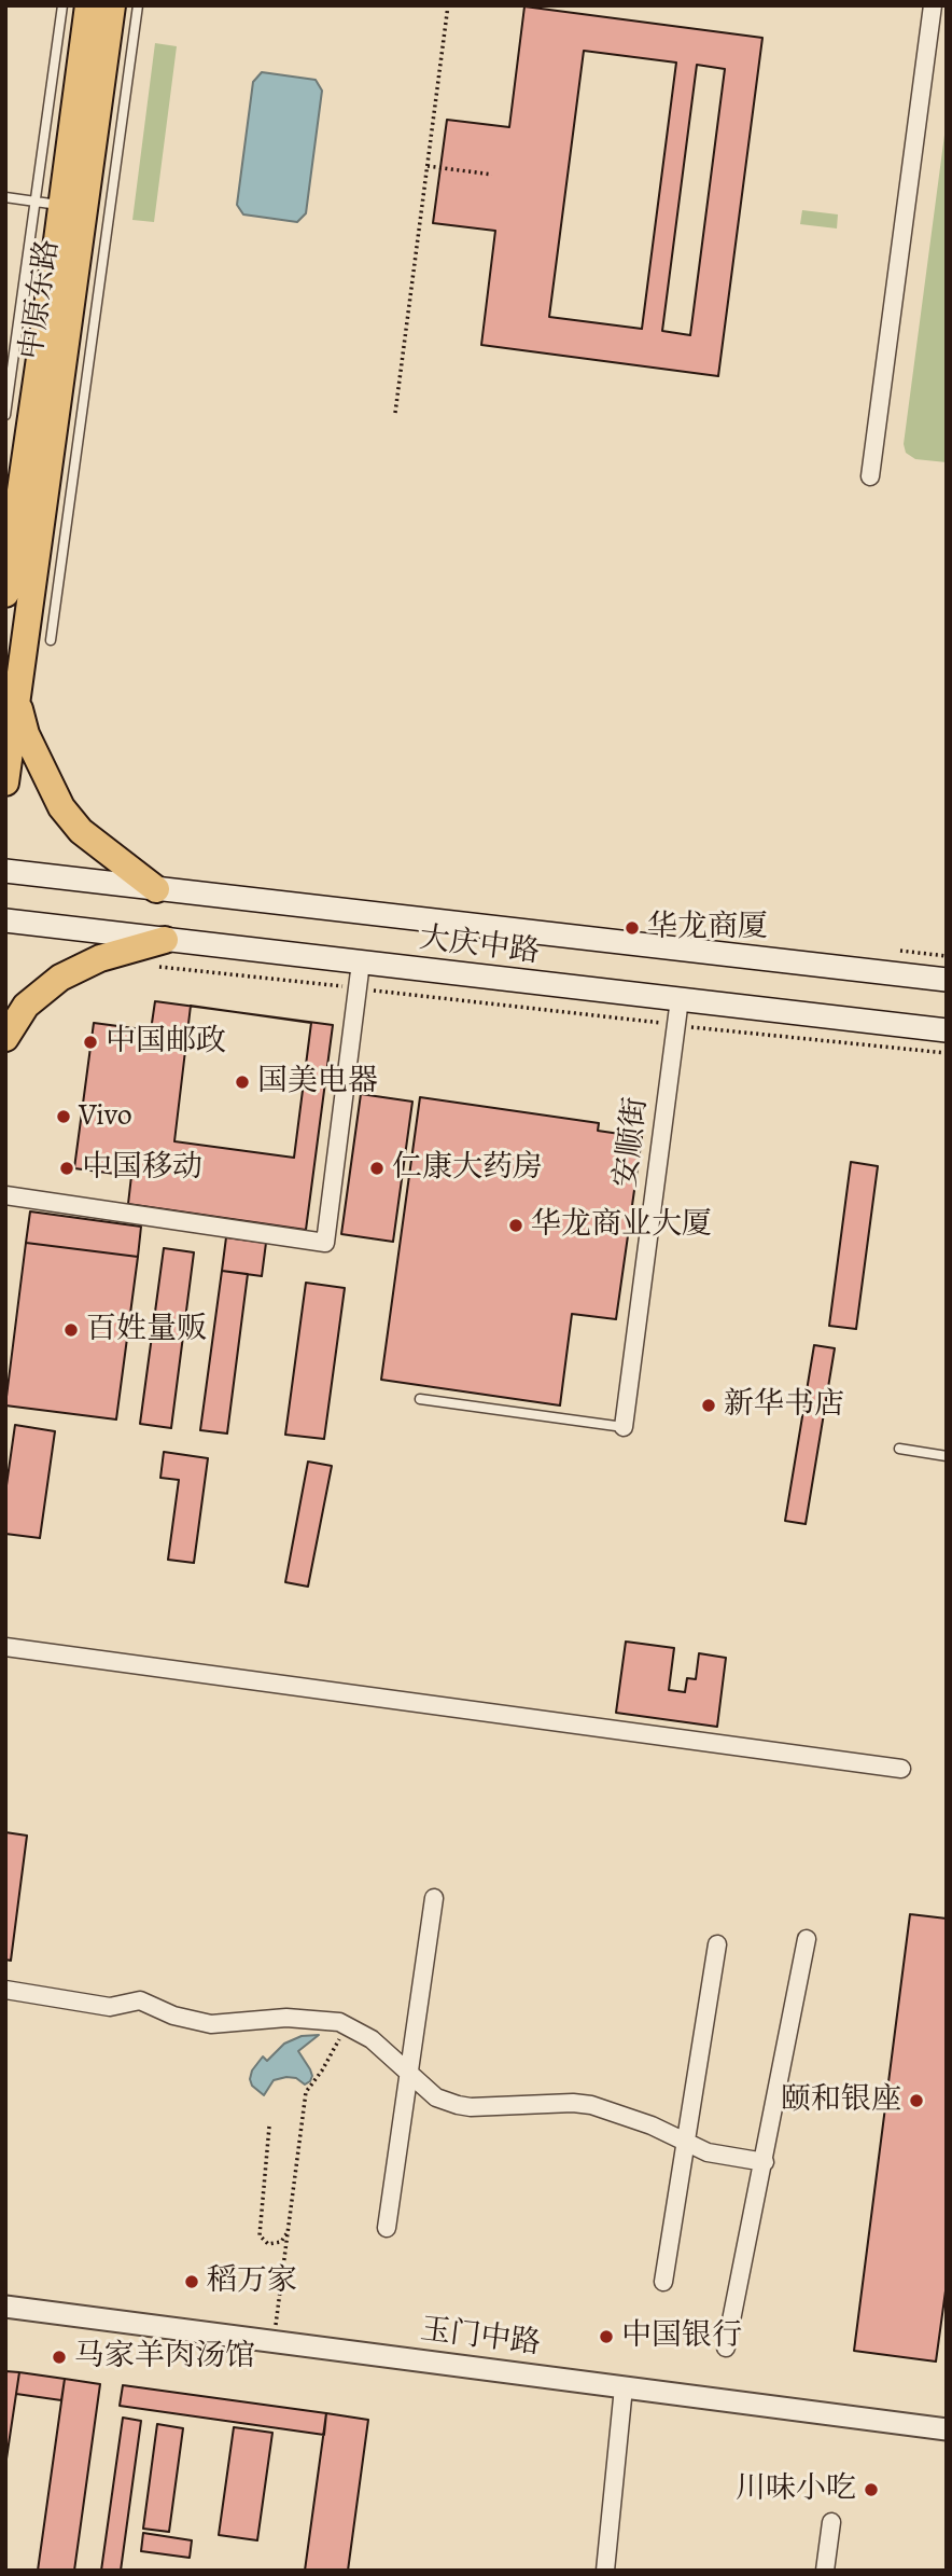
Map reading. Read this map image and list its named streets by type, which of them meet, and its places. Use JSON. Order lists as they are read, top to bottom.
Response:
{
  "streets": {
    "main road": ["中原东路", "大庆中路"],
    "street": ["安顺街", "玉门中路"]
  },
  "crossings": [
    ["大庆中路", "安顺街"]
  ],
  "places": [
    "华龙商厦",
    "中国邮政",
    "国美电器",
    "Vivo",
    "中国移动",
    "仁康大药房",
    "华龙商业大厦",
    "百姓量贩",
    "新华书店",
    "颐和银座",
    "稻万家",
    "中国银行",
    "马家羊肉汤馆",
    "川味小吃"
  ]
}
